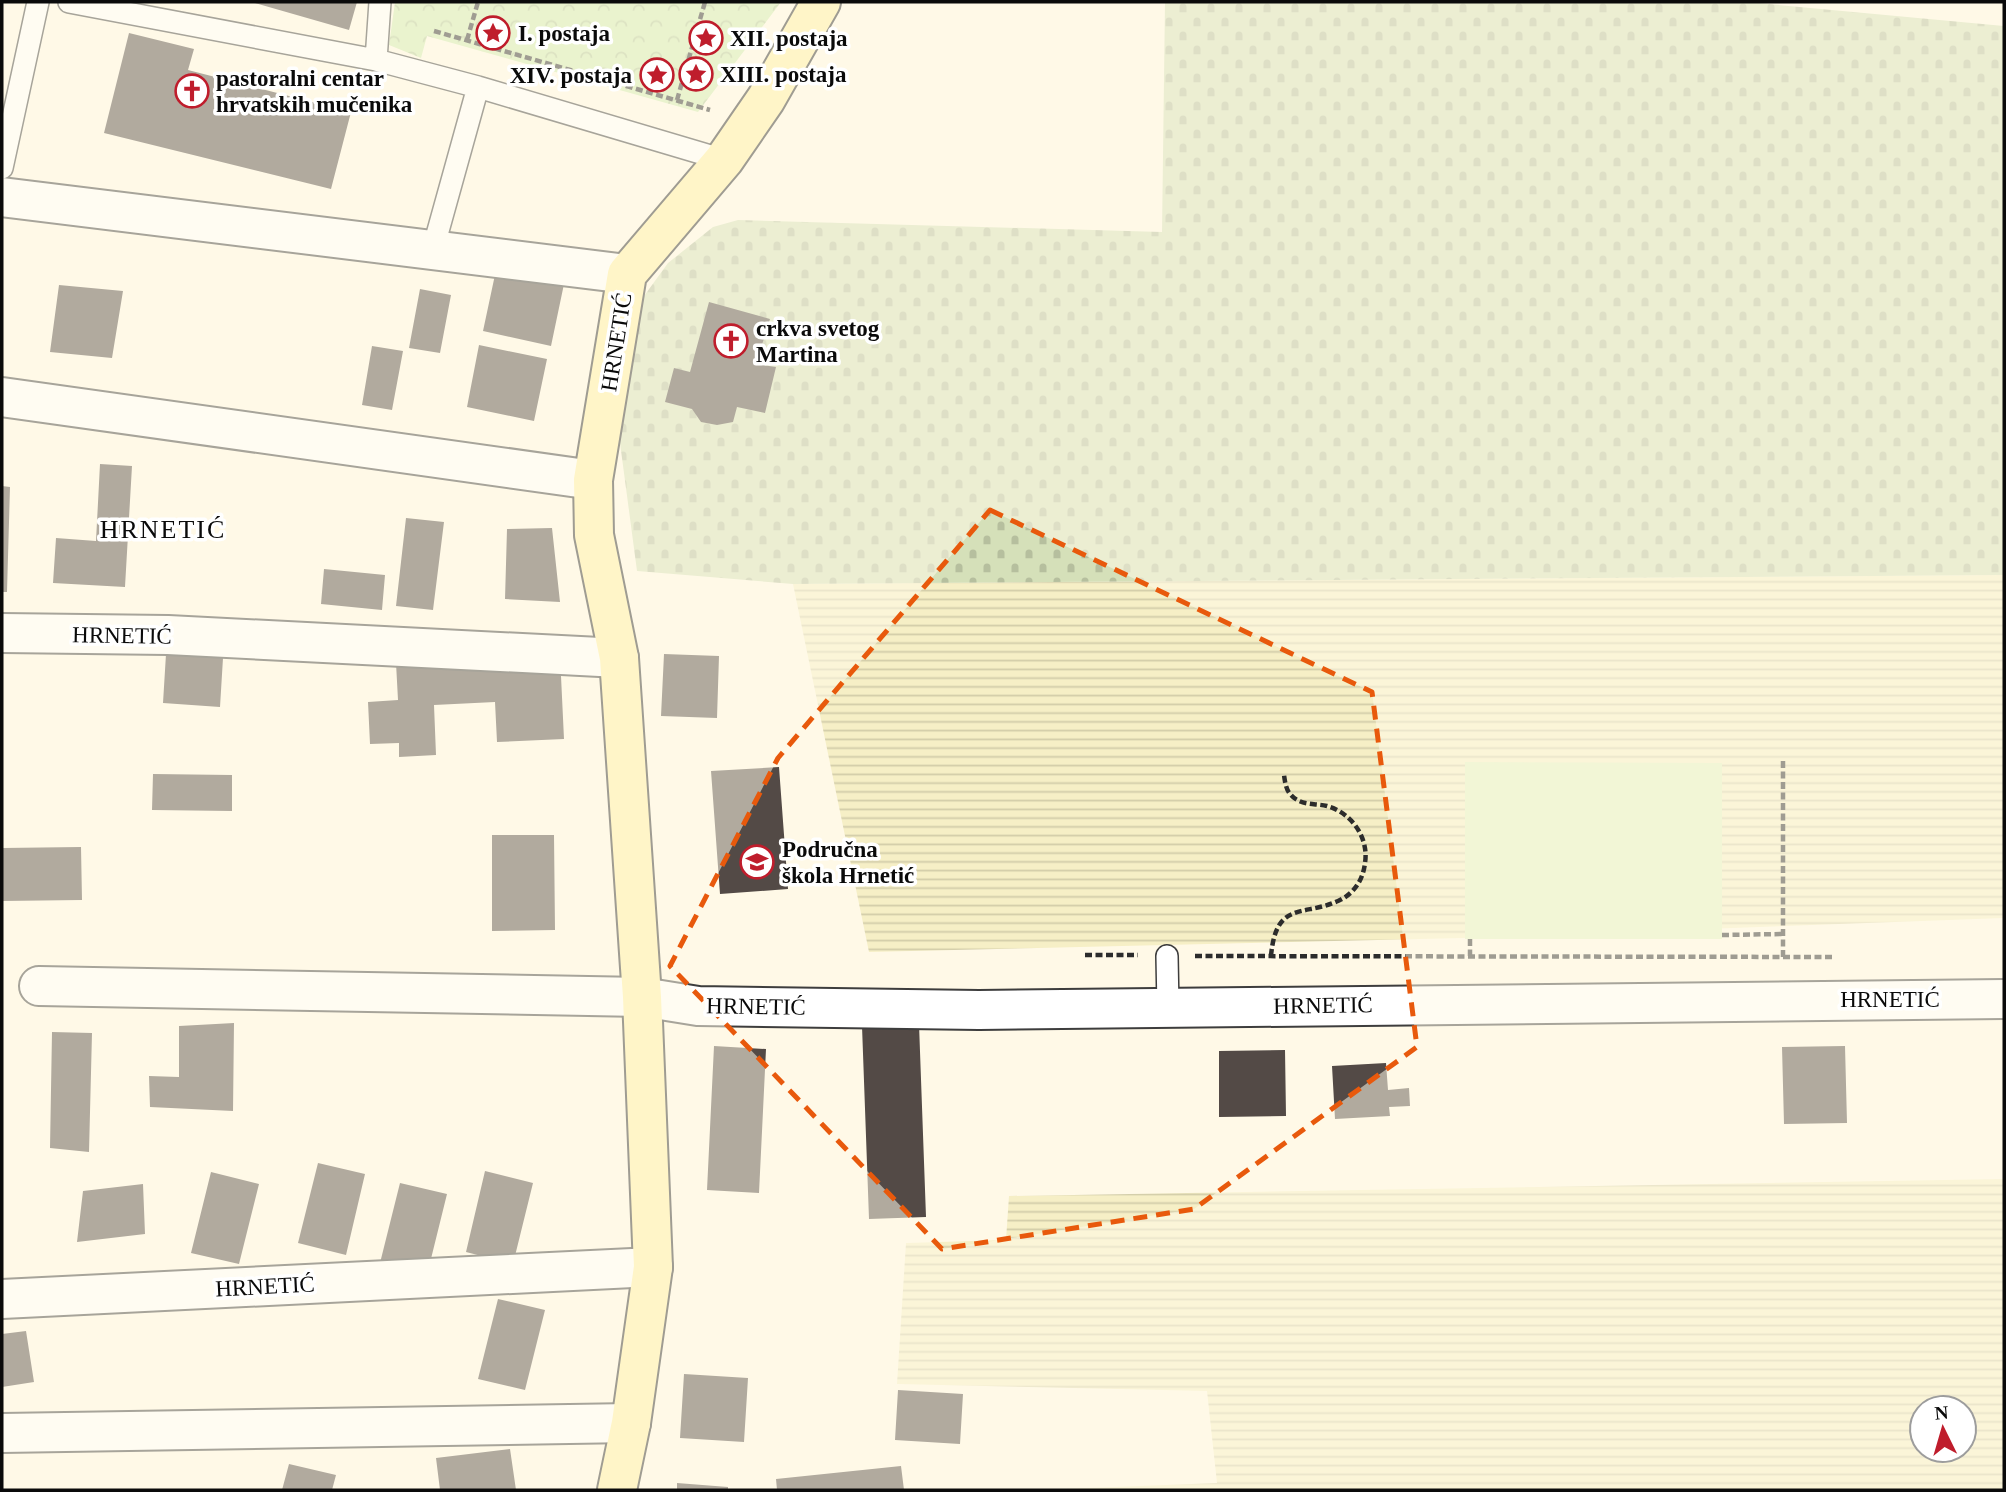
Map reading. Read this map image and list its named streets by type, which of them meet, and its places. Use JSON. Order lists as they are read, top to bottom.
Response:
{
  "streets": {
    "street": ["HRNETIĆ"]
  },
  "districts": ["HRNETIĆ"],
  "places": {
    "place": [
      "I. postaja",
      "XII. postaja",
      "XIII. postaja",
      "XIV. postaja"
    ],
    "church": ["pastoralni centar hrvatskih mučenika", "crkva svetog Martina"],
    "school or university": ["Područna škola Hrnetić"]
  },
  "north": "top"
}
